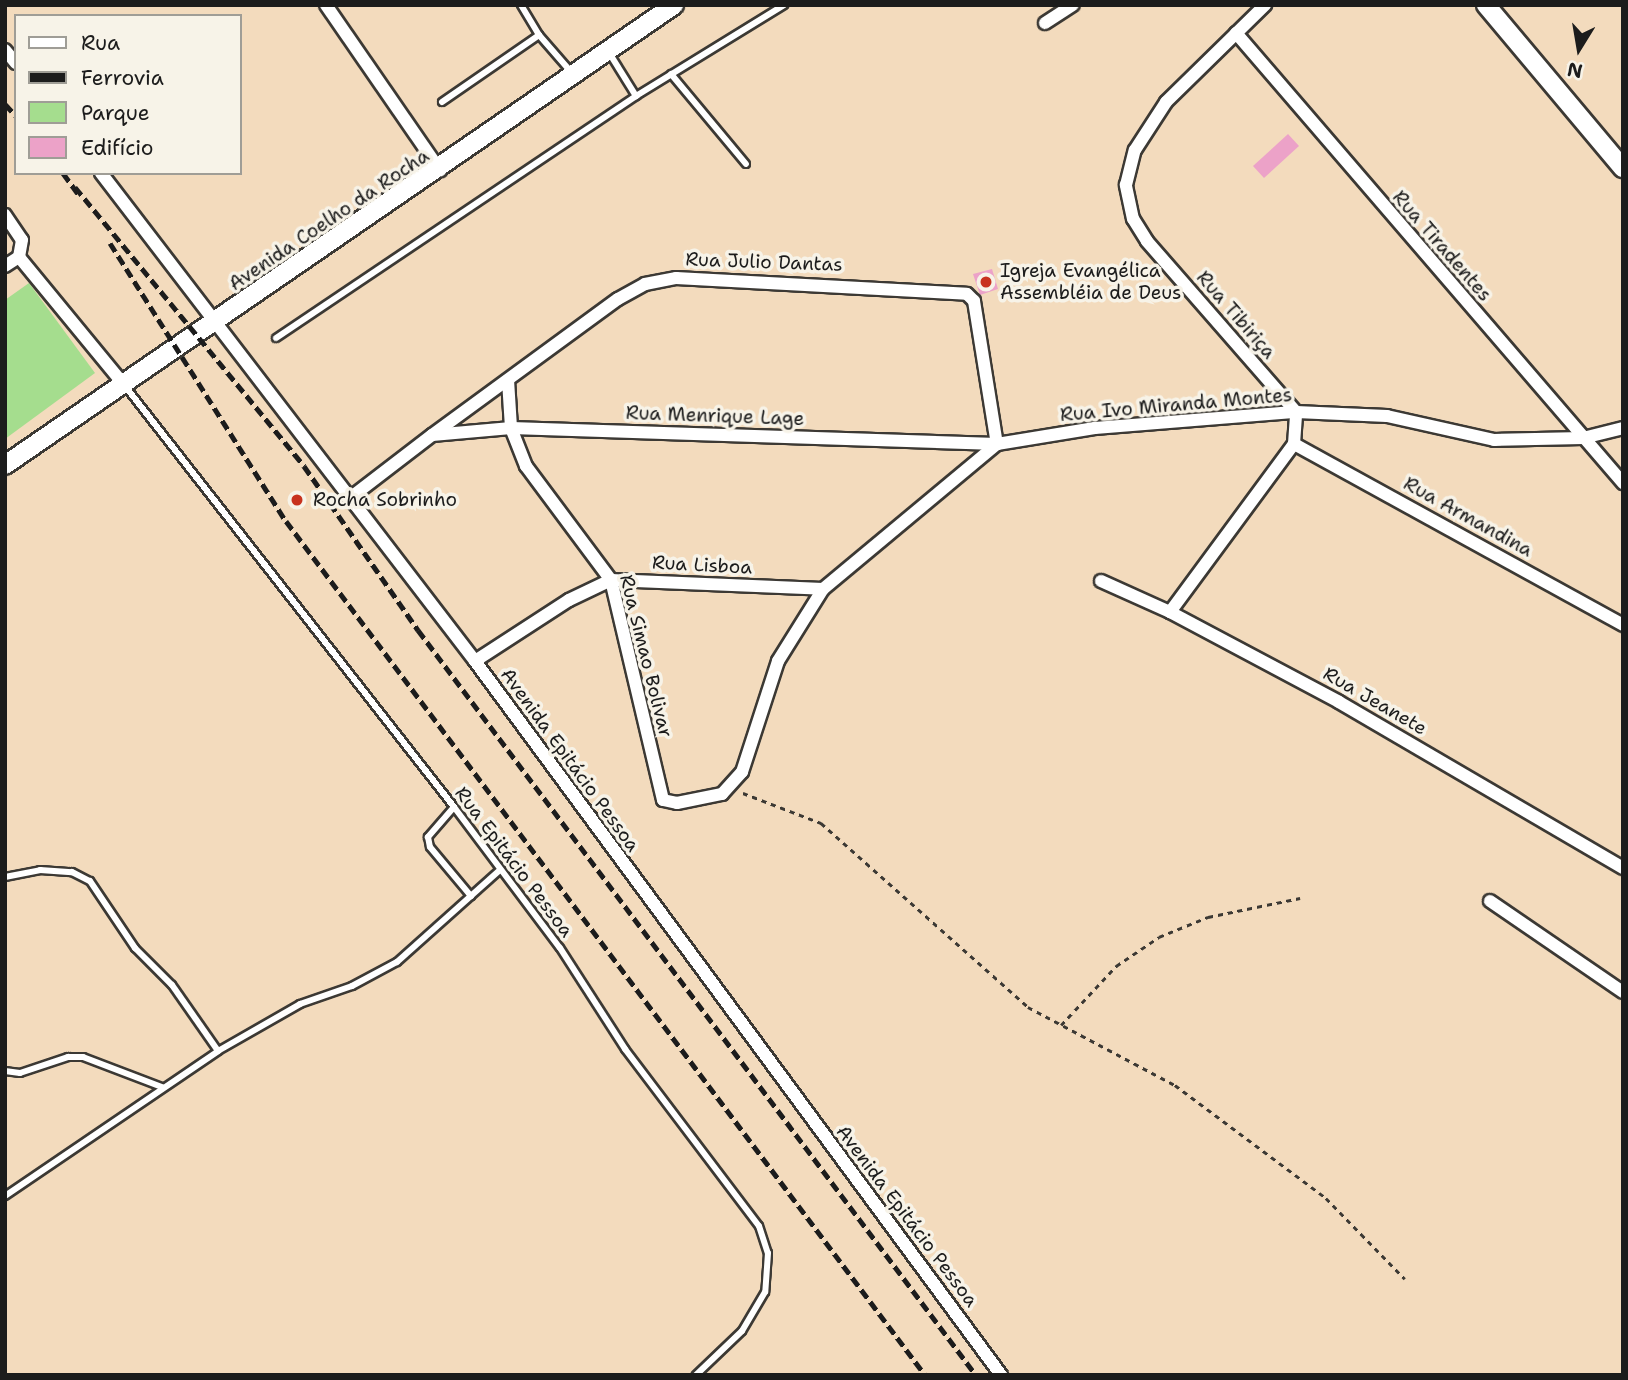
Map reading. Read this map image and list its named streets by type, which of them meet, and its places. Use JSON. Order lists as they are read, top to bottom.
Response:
{
  "streets": {
    "main road": ["Avenida Coelho da Rocha"],
    "street": [
      "Rua Tiradentes",
      "Rua Julio Dantas",
      "Rua Tibiriça",
      "Rua Ivo Miranda Montes",
      "Rua Menrique Lage",
      "Rua Armandina",
      "Rua Lisboa",
      "Rua Simao Bolivar",
      "Rua Jeanete",
      "Avenida Epitácio Pessoa"
    ],
    "lane": ["Rua Epitácio Pessoa"]
  },
  "crossings": [
    ["Avenida Coelho da Rocha", "Avenida Epitácio Pessoa"],
    ["Avenida Coelho da Rocha", "Rua Epitácio Pessoa"],
    ["Rua Tiradentes", "Rua Tibiriça"],
    ["Rua Tiradentes", "Rua Ivo Miranda Montes"],
    ["Rua Julio Dantas", "Rua Ivo Miranda Montes"],
    ["Rua Julio Dantas", "Rua Menrique Lage"],
    ["Rua Julio Dantas", "Rua Simao Bolivar"],
    ["Rua Julio Dantas", "Avenida Epitácio Pessoa"],
    ["Rua Tibiriça", "Rua Ivo Miranda Montes"],
    ["Rua Ivo Miranda Montes", "Rua Menrique Lage"],
    ["Rua Menrique Lage", "Rua Simao Bolivar"],
    ["Rua Lisboa", "Rua Simao Bolivar"],
    ["Rua Lisboa", "Avenida Epitácio Pessoa"]
  ],
  "places": ["Igreja Evangélica Assembléia de Deus", "Rocha Sobrinho"],
  "legend": [
    "Rua",
    "Ferrovia",
    "Parque",
    "Edifício"
  ],
  "north": "bottom"
}
